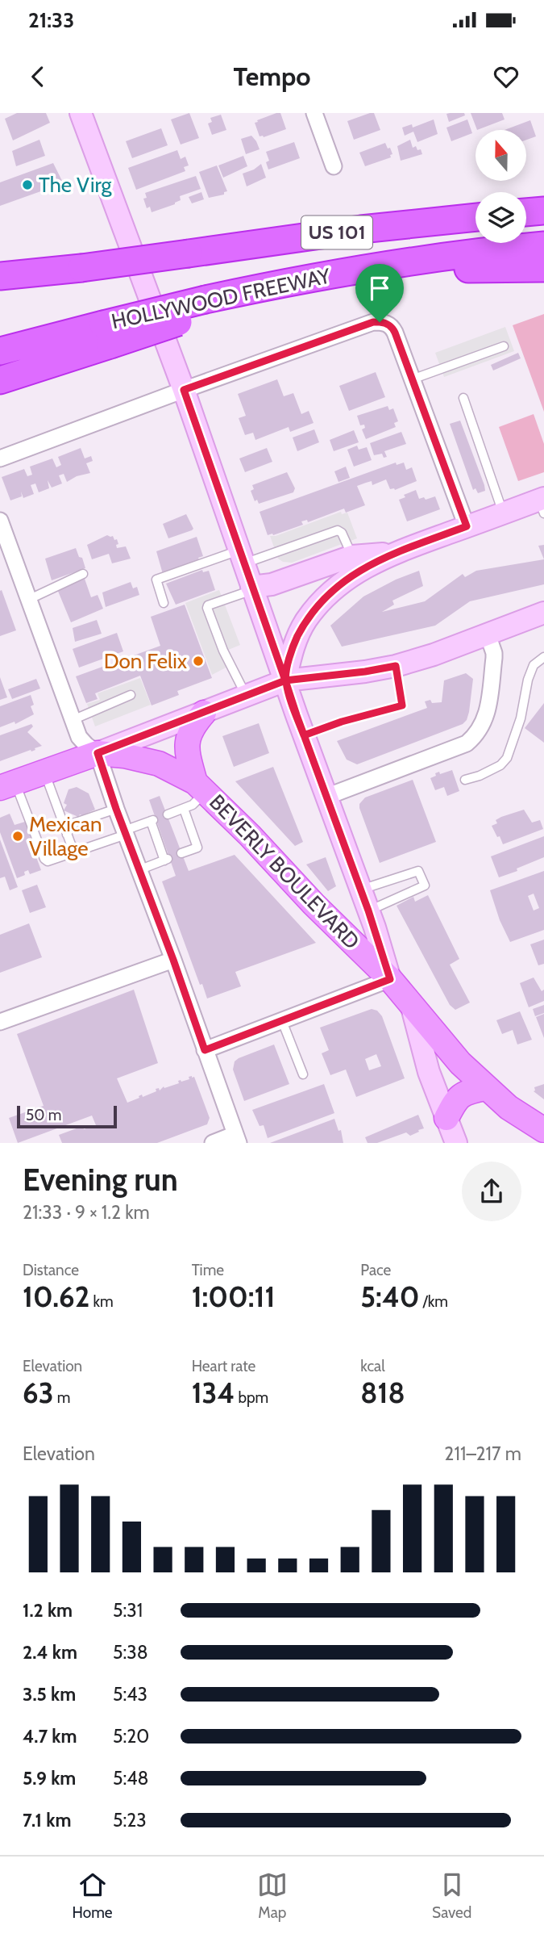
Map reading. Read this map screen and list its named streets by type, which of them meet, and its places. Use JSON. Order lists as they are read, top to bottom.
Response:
{
  "streets": {
    "highway": ["US 101", "HOLLYWOOD FREEWAY"],
    "main road": ["BEVERLY BOULEVARD"]
  },
  "places": ["The Virg", "Don Felix", "Mexican Village"],
  "scale_bar": "50 m",
  "north": "top",
  "page": {
    "status": "21:33",
    "header": "Tempo",
    "scale": "50 m",
    "heading": ["Evening run", "21:33 · 9 × 1.2 km"],
    "stats": [
      ["Distance", "10.62 km"],
      ["Time", "1:00:11"],
      ["Pace", "5:40 /km"],
      ["Elevation", "63 m"],
      ["Heart rate", "134 bpm"],
      ["kcal", "818"]
    ],
    "chart": ["Elevation", "211–217 m"],
    "list": [
      {
        "name": "1.2 km",
        "note": "5:31"
      },
      {
        "name": "2.4 km",
        "note": "5:38"
      },
      {
        "name": "3.5 km",
        "note": "5:43"
      },
      {
        "name": "4.7 km",
        "note": "5:20"
      },
      {
        "name": "5.9 km",
        "note": "5:48"
      },
      {
        "name": "7.1 km",
        "note": "5:23"
      }
    ],
    "tabs": ["Home", "Map", "Saved"]
  }
}
